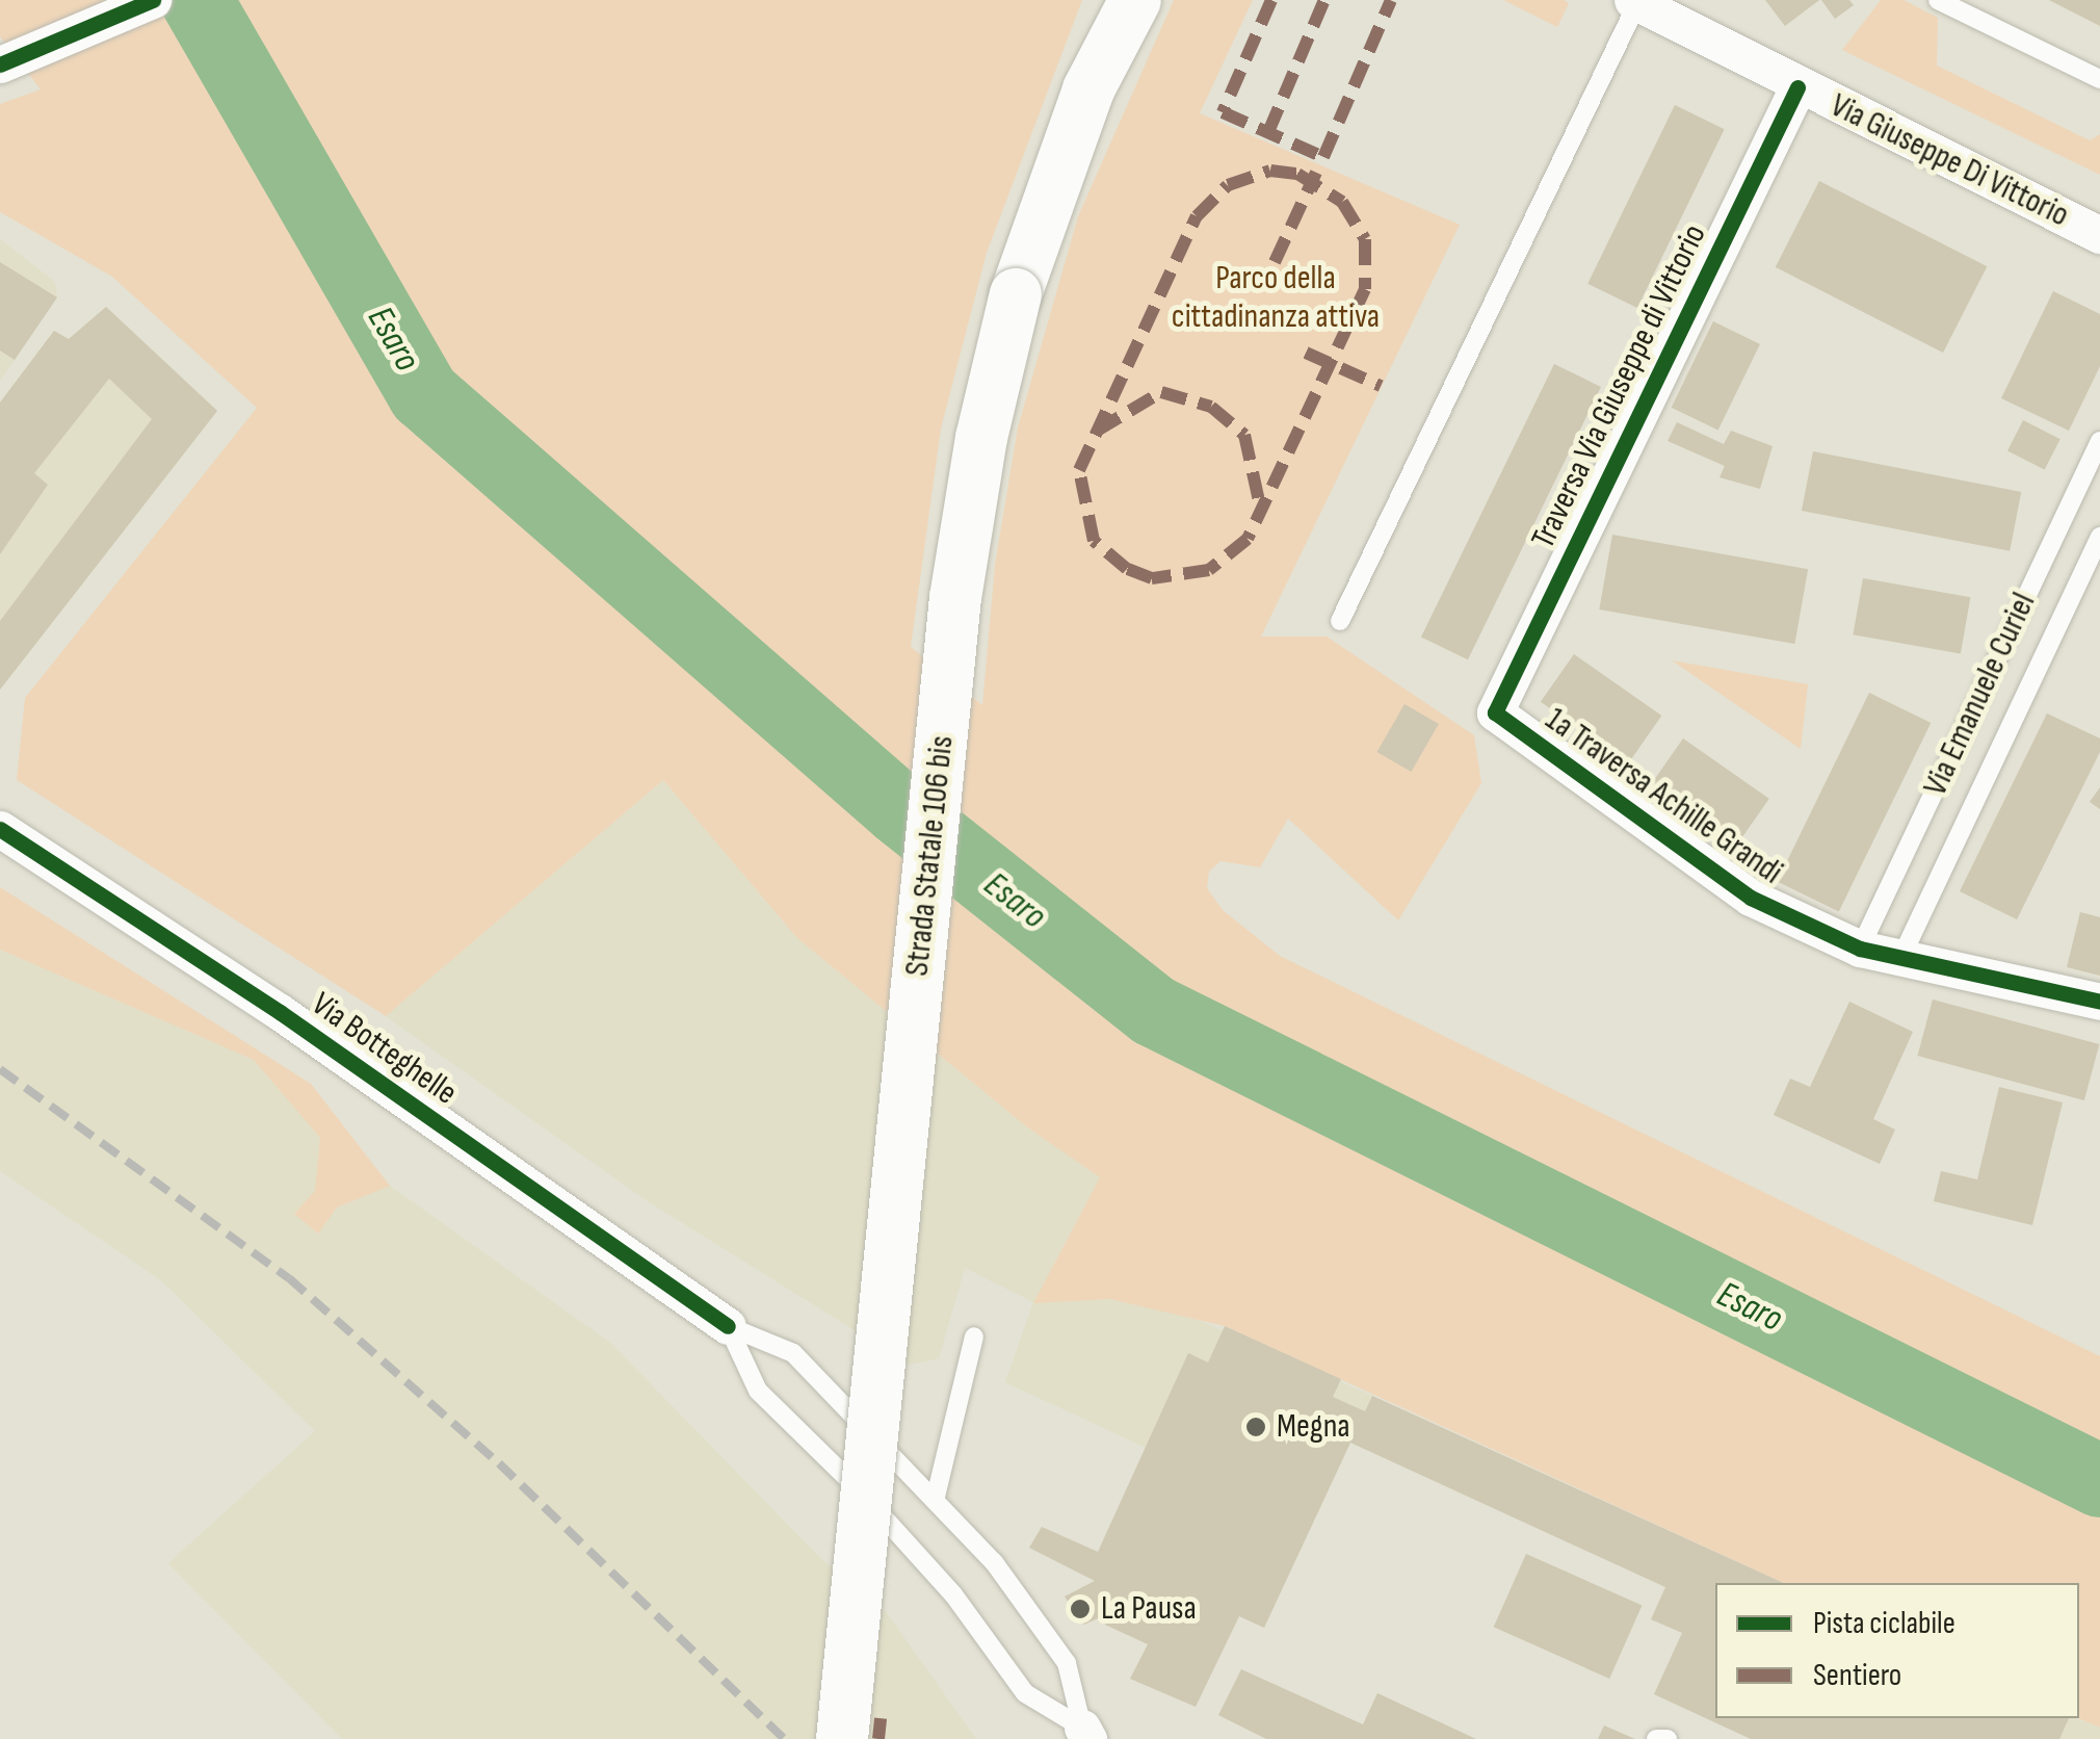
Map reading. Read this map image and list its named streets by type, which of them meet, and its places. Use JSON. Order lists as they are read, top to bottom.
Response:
{
  "streets": {
    "main road": ["Strada Statale 106 bis"],
    "street": [
      "Via Giuseppe Di Vittorio",
      "Traversa Via Giuseppe di Vittorio",
      "1a Traversa Achille Grandi",
      "Via Botteghelle"
    ],
    "lane": ["Via Emanuele Curiel"]
  },
  "crossings": [
    ["Via Giuseppe Di Vittorio", "Traversa Via Giuseppe di Vittorio"],
    ["Traversa Via Giuseppe di Vittorio", "1a Traversa Achille Grandi"],
    ["Via Emanuele Curiel", "1a Traversa Achille Grandi"]
  ],
  "water": ["Esaro"],
  "parks": ["Parco della cittadinanza attiva"],
  "places": ["Megna", "La Pausa"],
  "legend": ["Pista ciclabile", "Sentiero"]
}
